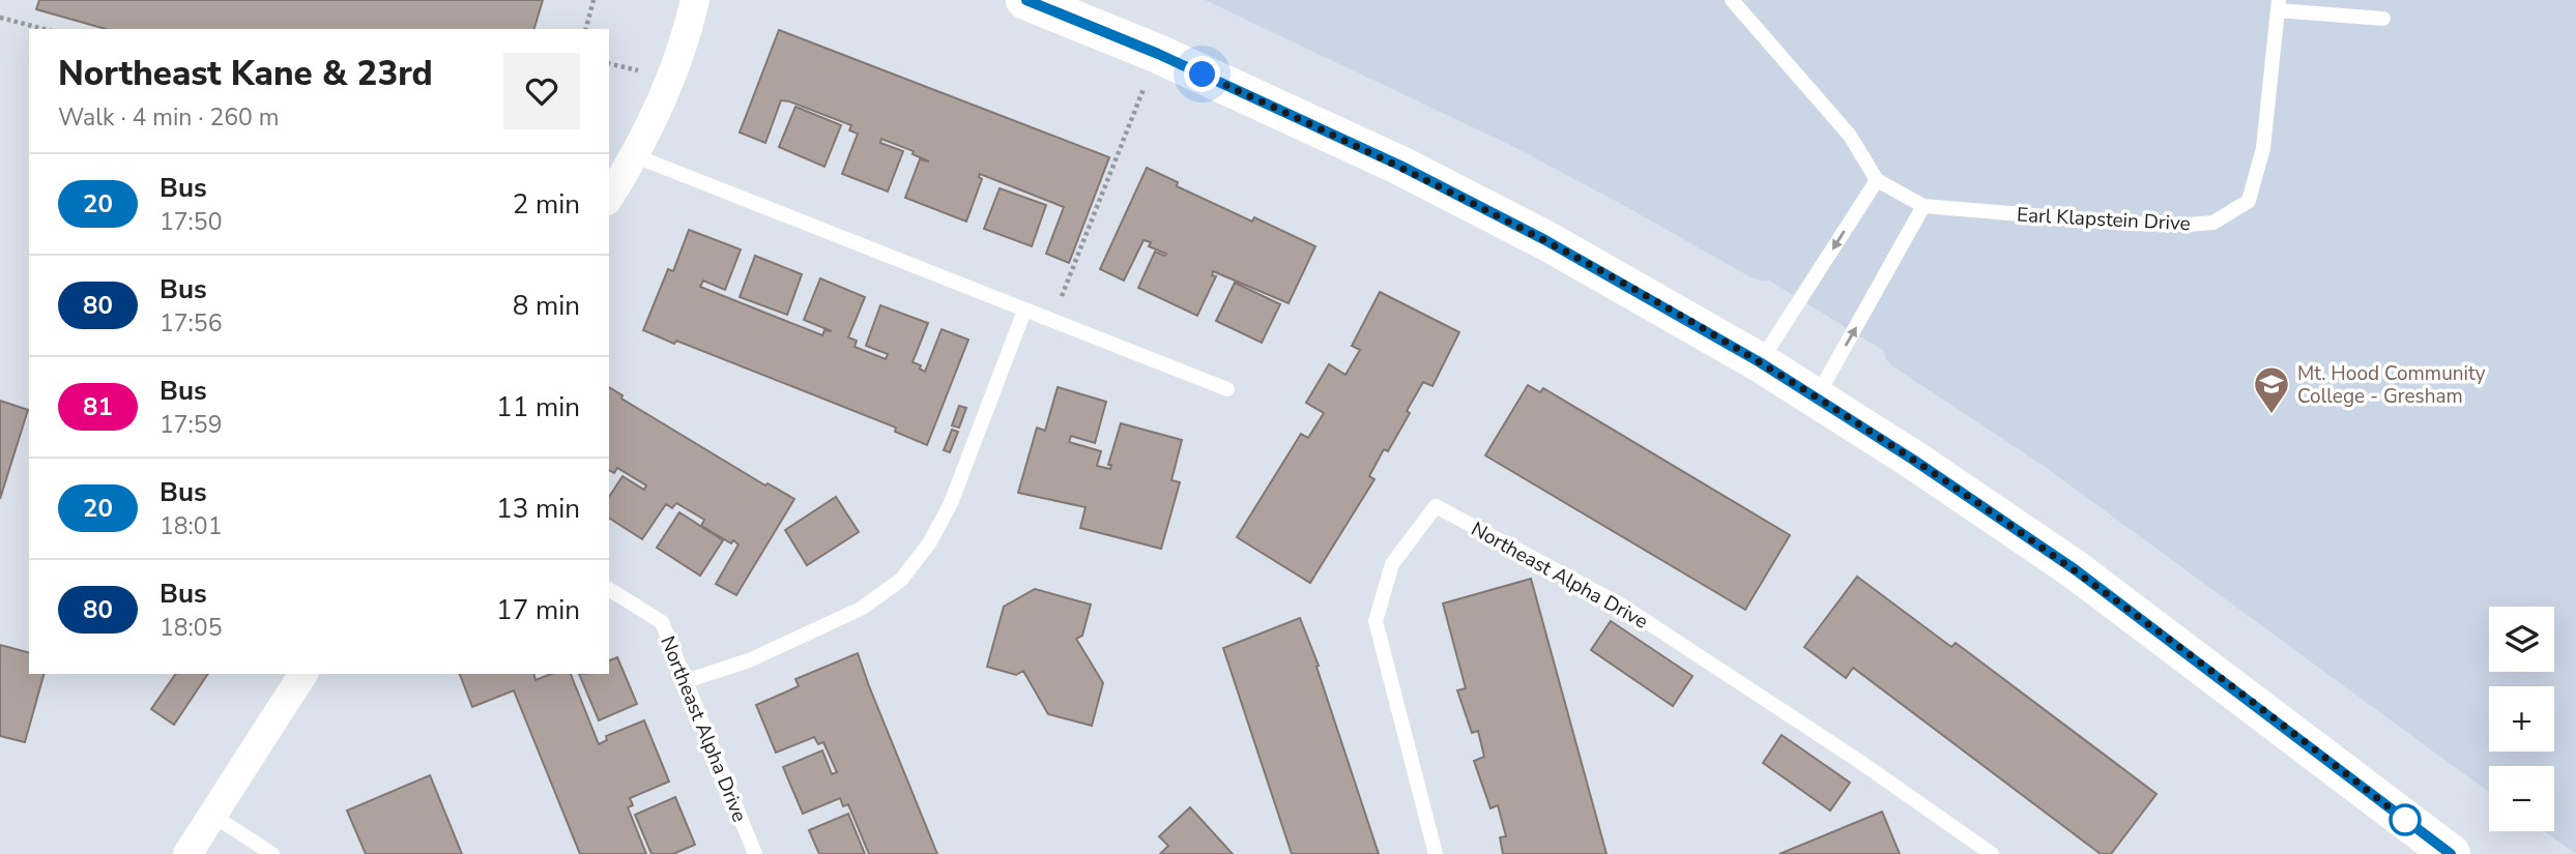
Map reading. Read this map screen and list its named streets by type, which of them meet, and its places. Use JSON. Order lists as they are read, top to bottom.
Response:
{
  "streets": {
    "lane": ["Earl Klapstein Drive", "Northeast Alpha Drive"]
  },
  "places": {
    "school or university": ["Mt. Hood Community College - Gresham"]
  },
  "lines": ["bus line 20"],
  "page": {
    "heading": ["Northeast Kane & 23rd", "Walk · 4 min · 260 m"],
    "list": [
      {
        "mark": "20",
        "name": "Bus",
        "note": "17:50",
        "value": "2 min"
      },
      {
        "mark": "80",
        "name": "Bus",
        "note": "17:56",
        "value": "8 min"
      },
      {
        "mark": "81",
        "name": "Bus",
        "note": "17:59",
        "value": "11 min"
      },
      {
        "mark": "20",
        "name": "Bus",
        "note": "18:01",
        "value": "13 min"
      },
      {
        "mark": "80",
        "name": "Bus",
        "note": "18:05",
        "value": "17 min"
      }
    ],
    "map_buttons": ["+", "−"]
  }
}
